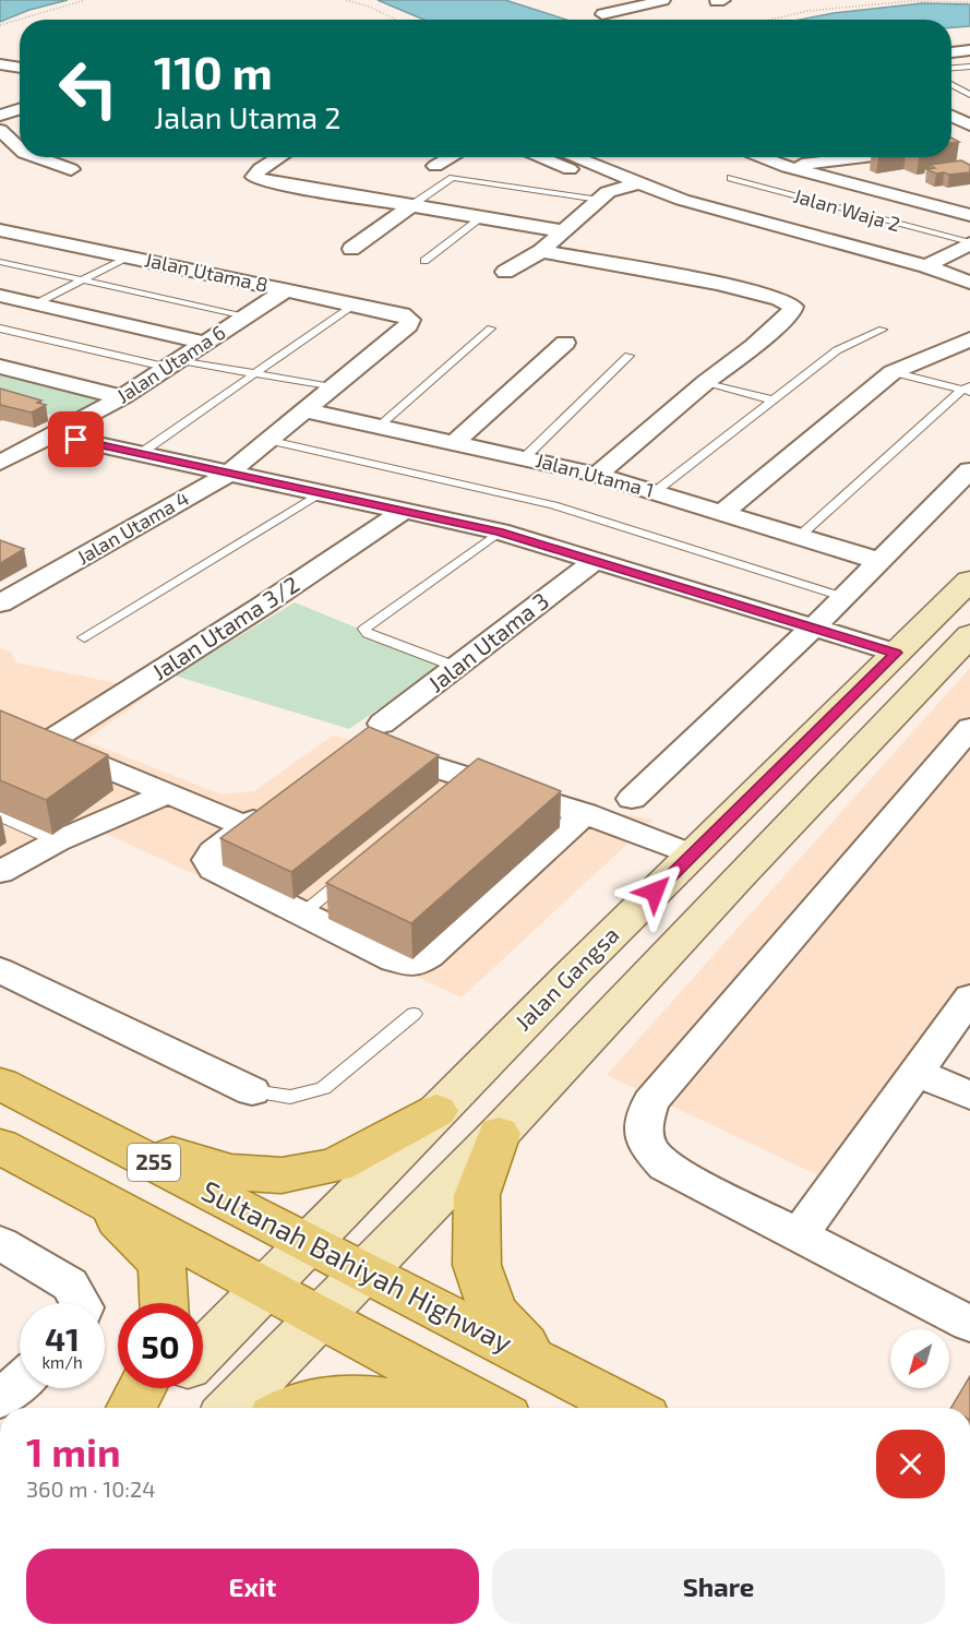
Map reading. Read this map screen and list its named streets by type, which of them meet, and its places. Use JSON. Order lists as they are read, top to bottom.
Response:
{
  "streets": {
    "main road": ["Jalan Gangsa", "255", "Sultanah Bahiyah Highway"],
    "street": [
      "Jalan Waja 2",
      "Jalan Utama 8",
      "Jalan Utama 6",
      "Jalan Utama 1",
      "Jalan Utama 4",
      "Jalan Utama 3/2",
      "Jalan Utama 3"
    ]
  },
  "crossings": [
    ["Jalan Utama 8", "Jalan Utama 6"],
    ["Jalan Utama 8", "Jalan Utama 4"],
    ["Jalan Utama 1", "Jalan Utama 4"],
    ["Jalan Utama 3", "Jalan Gangsa"],
    ["Jalan Gangsa", "255"],
    ["Jalan Gangsa", "Sultanah Bahiyah Highway"]
  ],
  "north": "bottom left",
  "page": {
    "turn": ["110 m", "Jalan Utama 2"],
    "speed": "41 km/h",
    "limit": "50",
    "heading": ["1 min", "360 m · 10:24"],
    "buttons": ["Exit", "Share"]
  }
}
